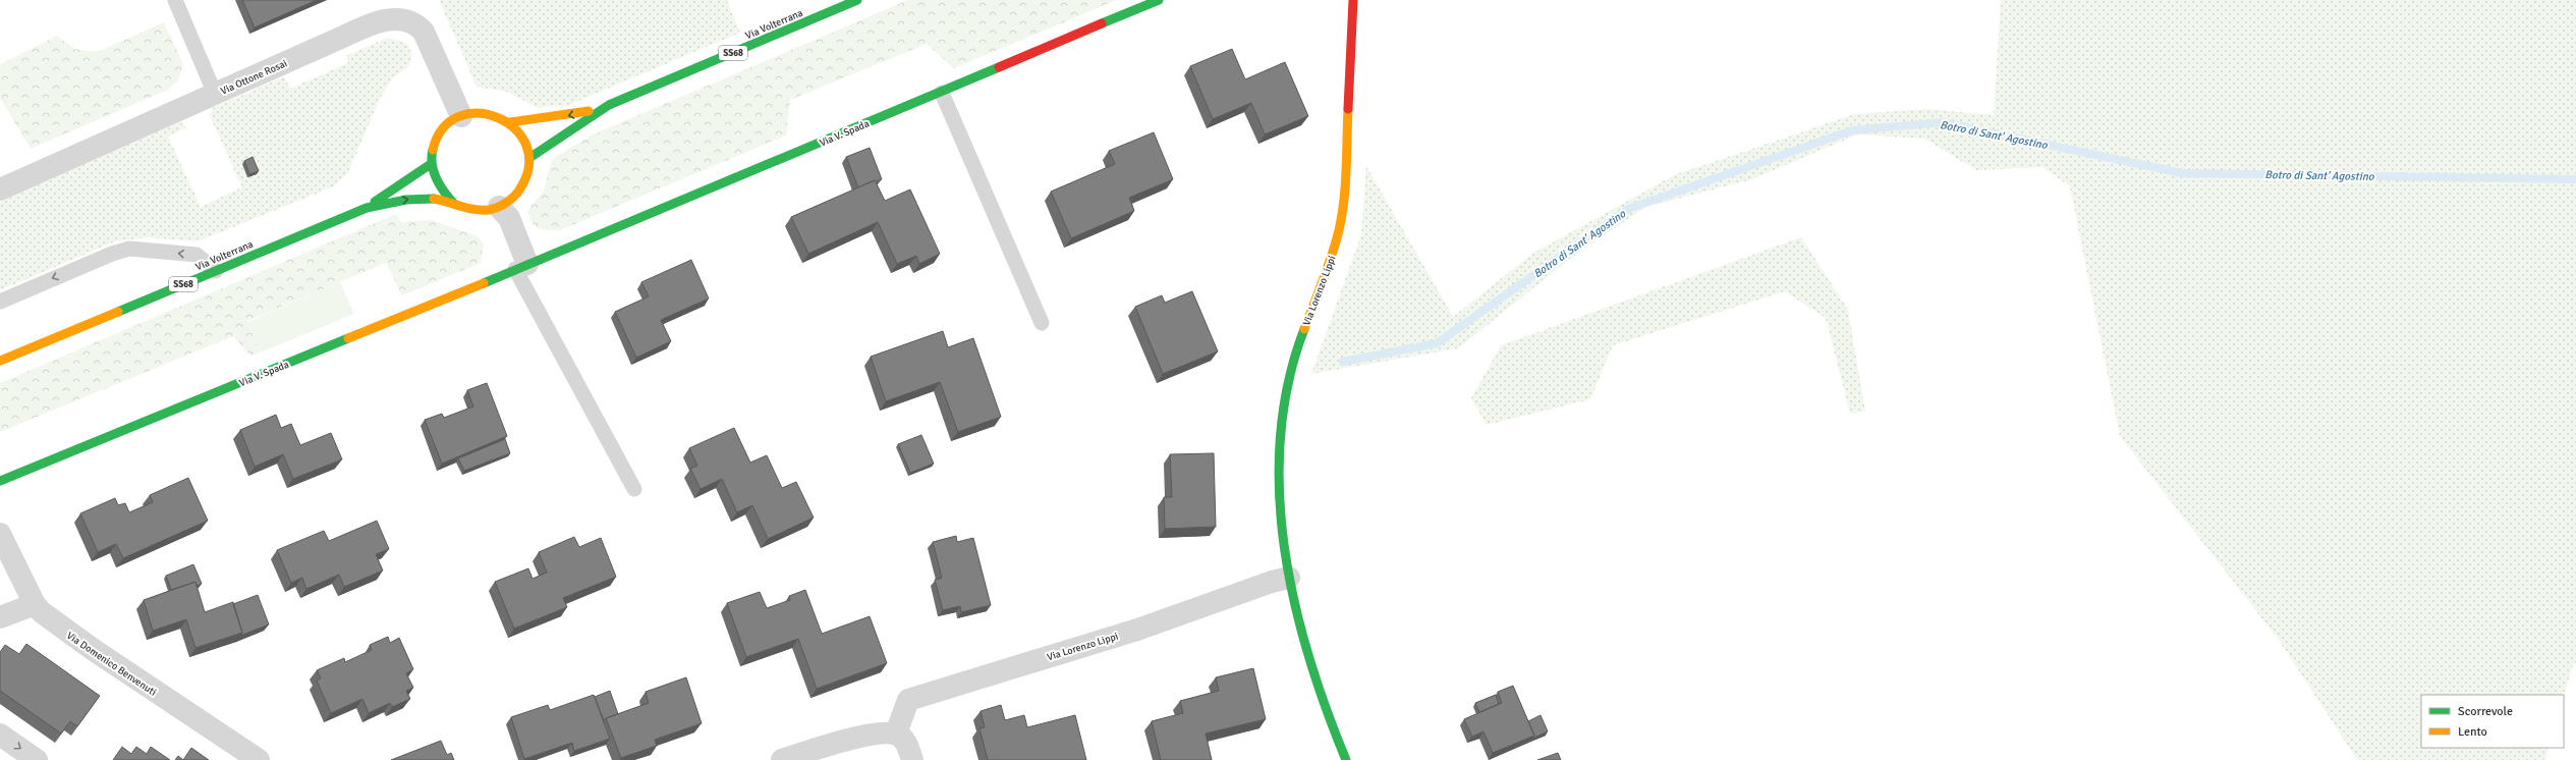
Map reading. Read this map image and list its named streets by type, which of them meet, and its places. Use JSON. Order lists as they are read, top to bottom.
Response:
{
  "streets": {
    "street": [
      "Via Volterrana",
      "SS68",
      "Via Ottone Rosai",
      "Via V. Spada",
      "Via Lorenzo Lippi",
      "Via Domenico Benvenuti"
    ]
  },
  "crossings": [
    ["Via Volterrana", "Via Ottone Rosai"]
  ],
  "water": ["Botro di Sant' Agostino"],
  "legend": ["Scorrevole", "Lento"]
}
